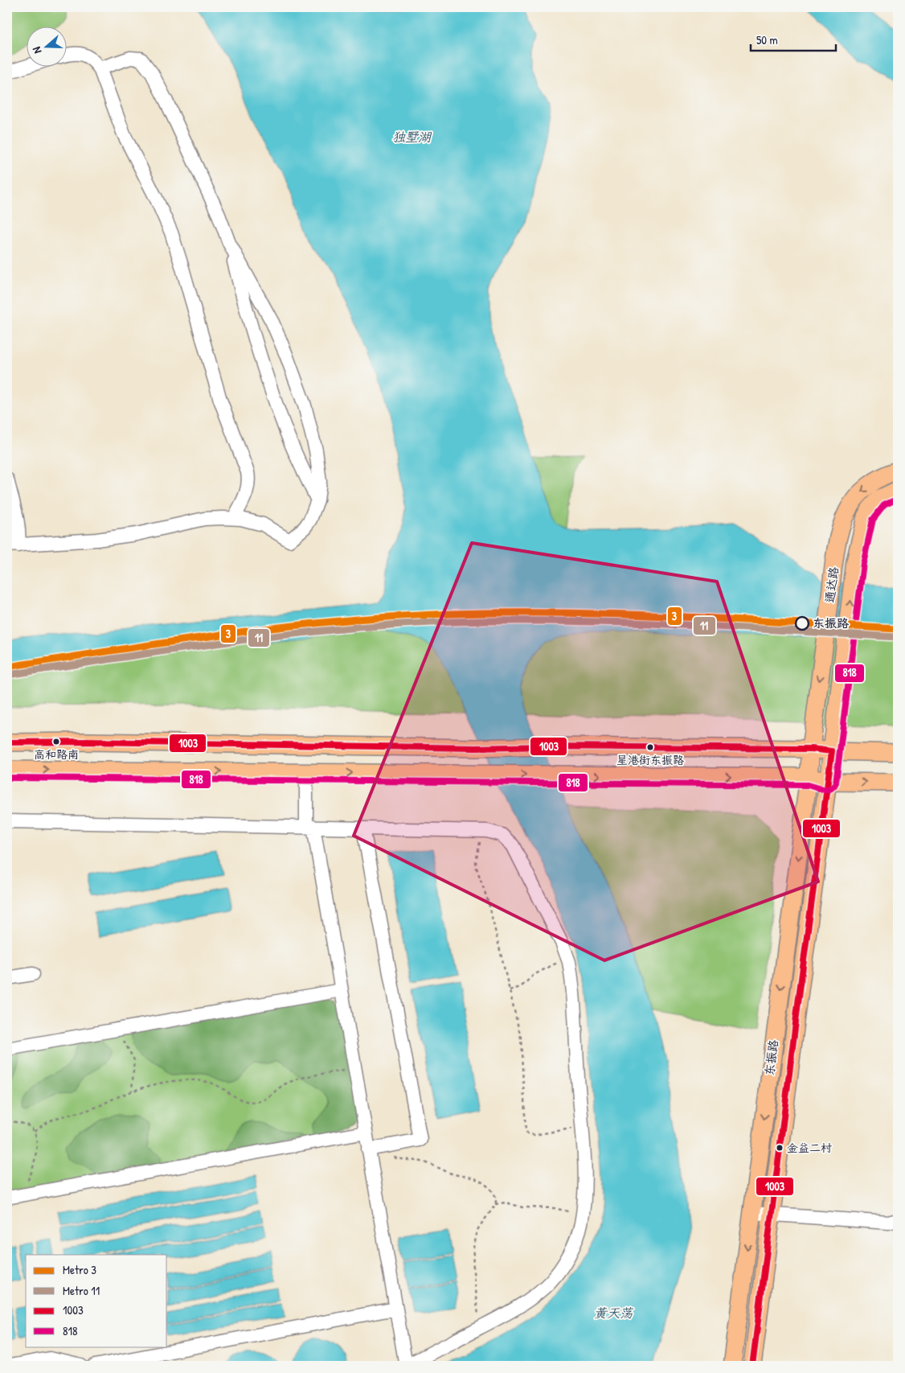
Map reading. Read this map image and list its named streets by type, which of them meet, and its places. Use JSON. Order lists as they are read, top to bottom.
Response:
{
  "streets": {
    "main road": ["通达路", "东振路"]
  },
  "crossings": [
    ["通达路", "东振路"]
  ],
  "water": ["独墅湖", "黄天荡"],
  "places": [
    "东振路",
    "高和路南",
    "星港街东振路",
    "金益二村"
  ],
  "lines": [
    "transit line 818",
    "metro line 3",
    "metro line 11",
    "transit line 1003"
  ],
  "legend": [
    "Metro 3",
    "Metro 11",
    "1003",
    "818"
  ],
  "scale_bar": "50 m",
  "north": "left"
}
